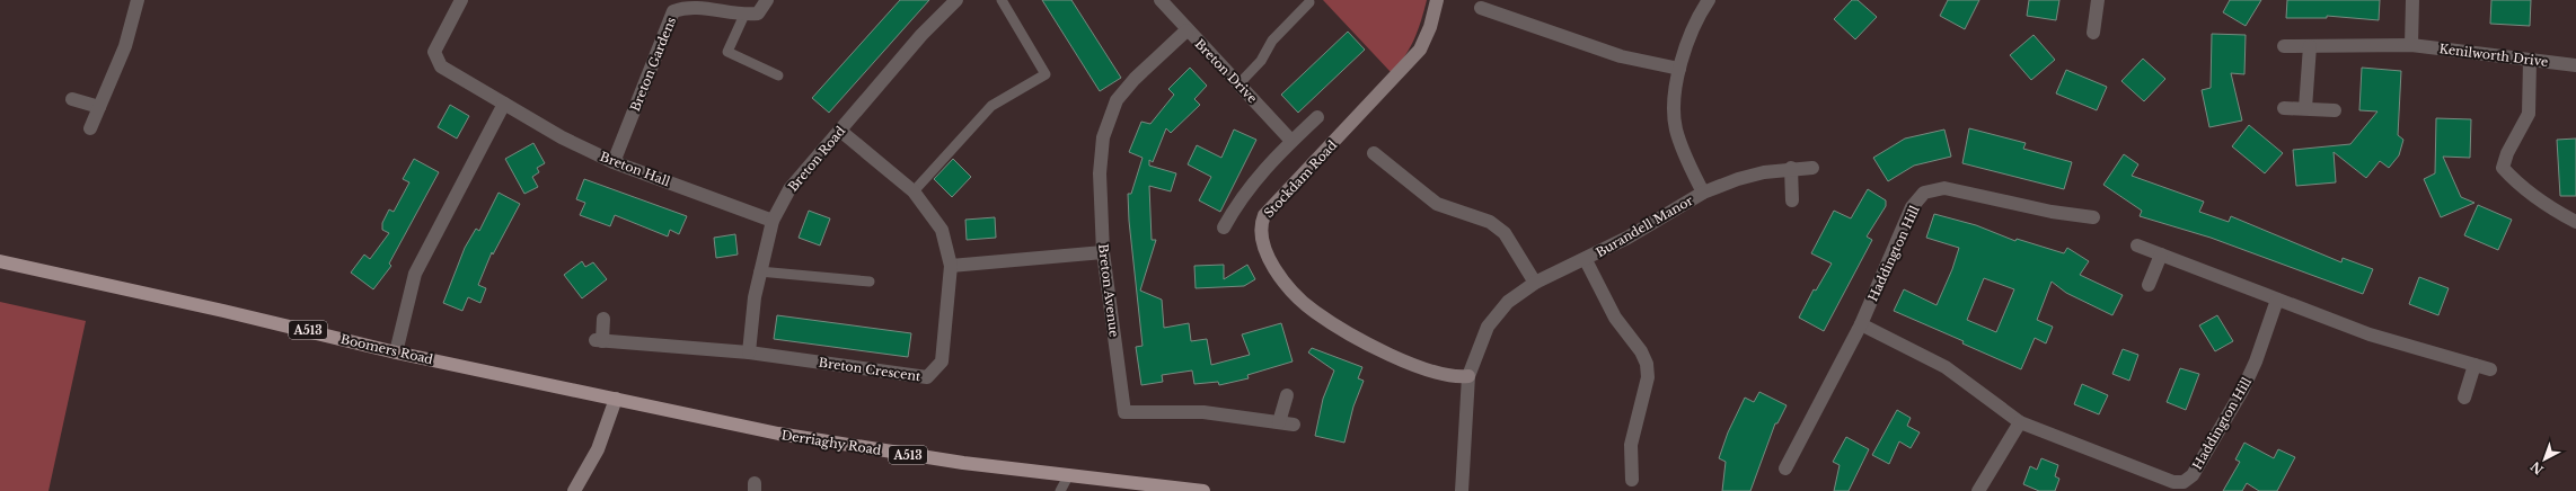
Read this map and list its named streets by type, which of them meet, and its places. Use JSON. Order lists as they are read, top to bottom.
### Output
{
  "streets": {
    "main road": ["A513", "Boomers Road", "Derriaghy Road"],
    "street": [
      "Kenilworth Drive",
      "Breton Gardens",
      "Breton Drive",
      "Breton Road",
      "Breton Hall",
      "Stockdam Road",
      "Burandell Manor",
      "Haddington Hill",
      "Breton Avenue",
      "Breton Crescent"
    ]
  },
  "crossings": [
    ["Breton Gardens", "Breton Hall"],
    ["Breton Drive", "Breton Avenue"],
    ["Breton Road", "Breton Hall"],
    ["Breton Road", "Breton Crescent"],
    ["Stockdam Road", "Burandell Manor"],
    ["Boomers Road", "Derriaghy Road"]
  ],
  "north": "bottom left"
}
